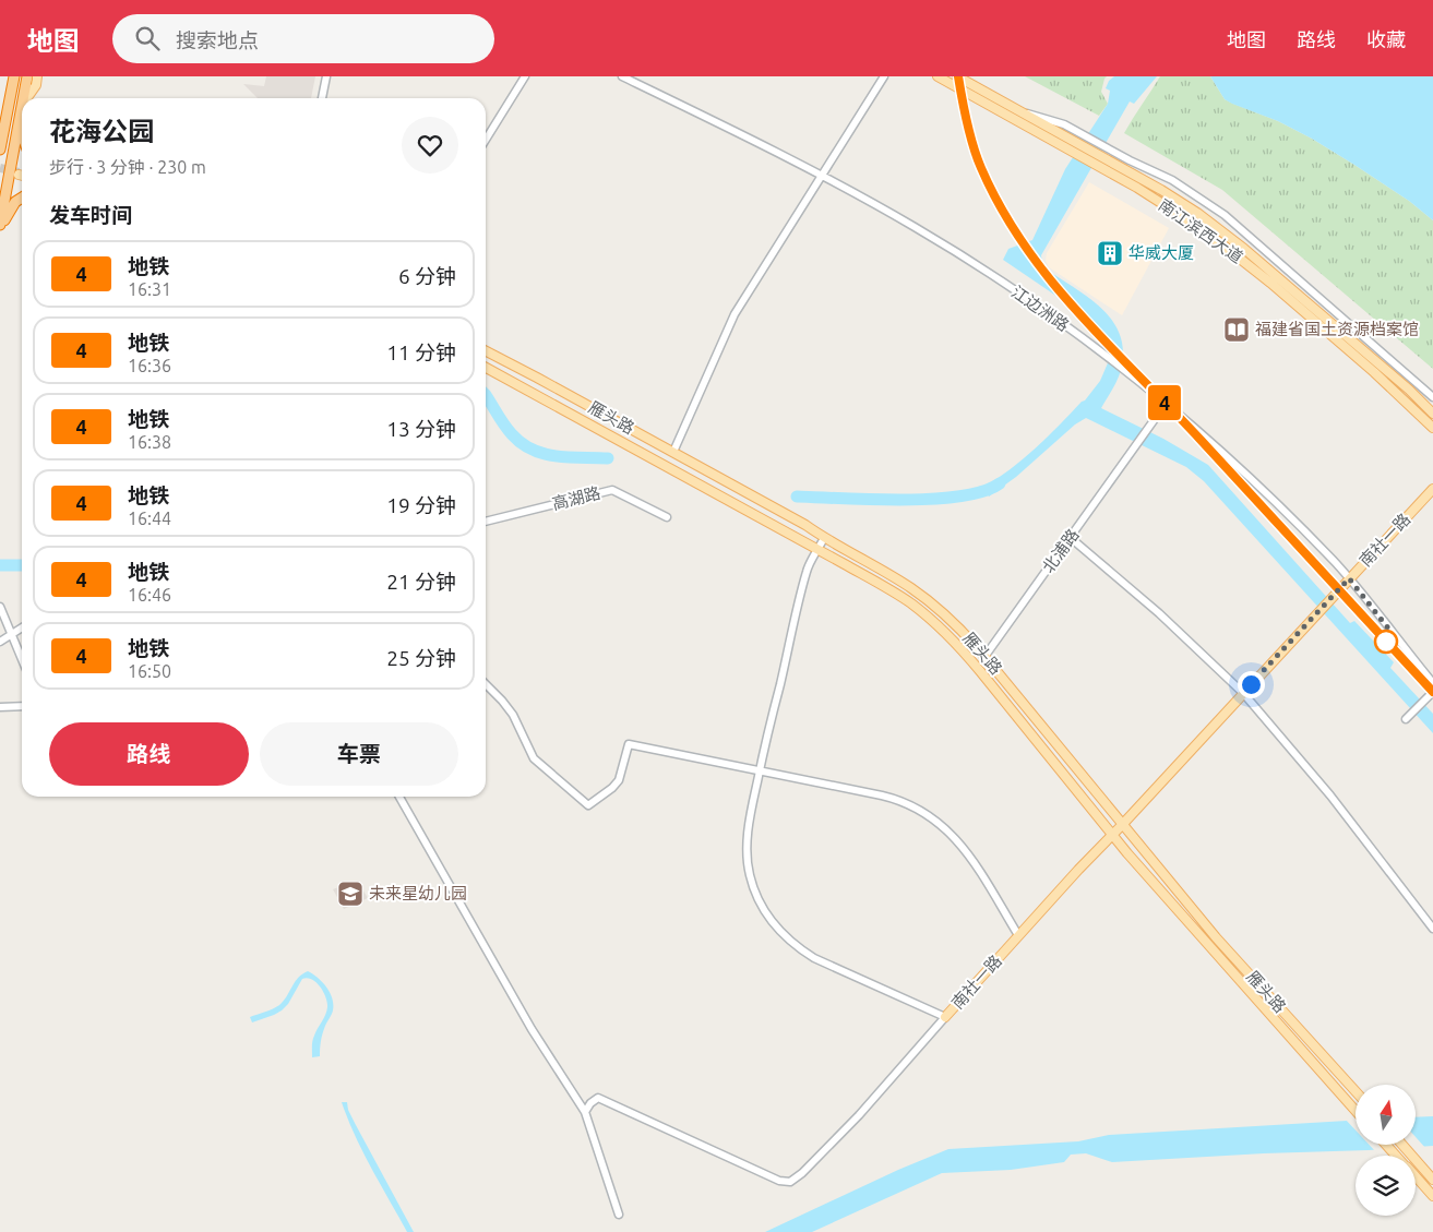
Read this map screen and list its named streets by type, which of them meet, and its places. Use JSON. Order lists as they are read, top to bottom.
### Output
{
  "streets": {
    "main road": ["南江滨西大道", "雁头路", "南社一路"],
    "street": ["江边洲路", "高湖路", "北浦路"]
  },
  "crossings": [
    ["江边洲路", "南社一路"],
    ["江边洲路", "北浦路"],
    ["雁头路", "南社一路"],
    ["雁头路", "北浦路"]
  ],
  "places": {
    "building": ["华威大厦"],
    "library": ["福建省国土资源档案馆"],
    "school or university": ["未来星幼儿园"]
  },
  "lines": ["metro line 4"],
  "north": "top",
  "page": {
    "header": "地图",
    "search": "搜索地点",
    "nav": ["地图", "路线", "收藏"],
    "on_map": "4",
    "heading": [
      ["花海公园", "步行 · 3 分钟 · 230 m"],
      "发车时间"
    ],
    "list": [
      {
        "mark": "4",
        "name": "地铁",
        "note": "16:31",
        "value": "6 分钟"
      },
      {
        "mark": "4",
        "name": "地铁",
        "note": "16:36",
        "value": "11 分钟"
      },
      {
        "mark": "4",
        "name": "地铁",
        "note": "16:38",
        "value": "13 分钟"
      },
      {
        "mark": "4",
        "name": "地铁",
        "note": "16:44",
        "value": "19 分钟"
      },
      {
        "mark": "4",
        "name": "地铁",
        "note": "16:46",
        "value": "21 分钟"
      },
      {
        "mark": "4",
        "name": "地铁",
        "note": "16:50",
        "value": "25 分钟"
      }
    ],
    "buttons": ["路线", "车票"]
  }
}
